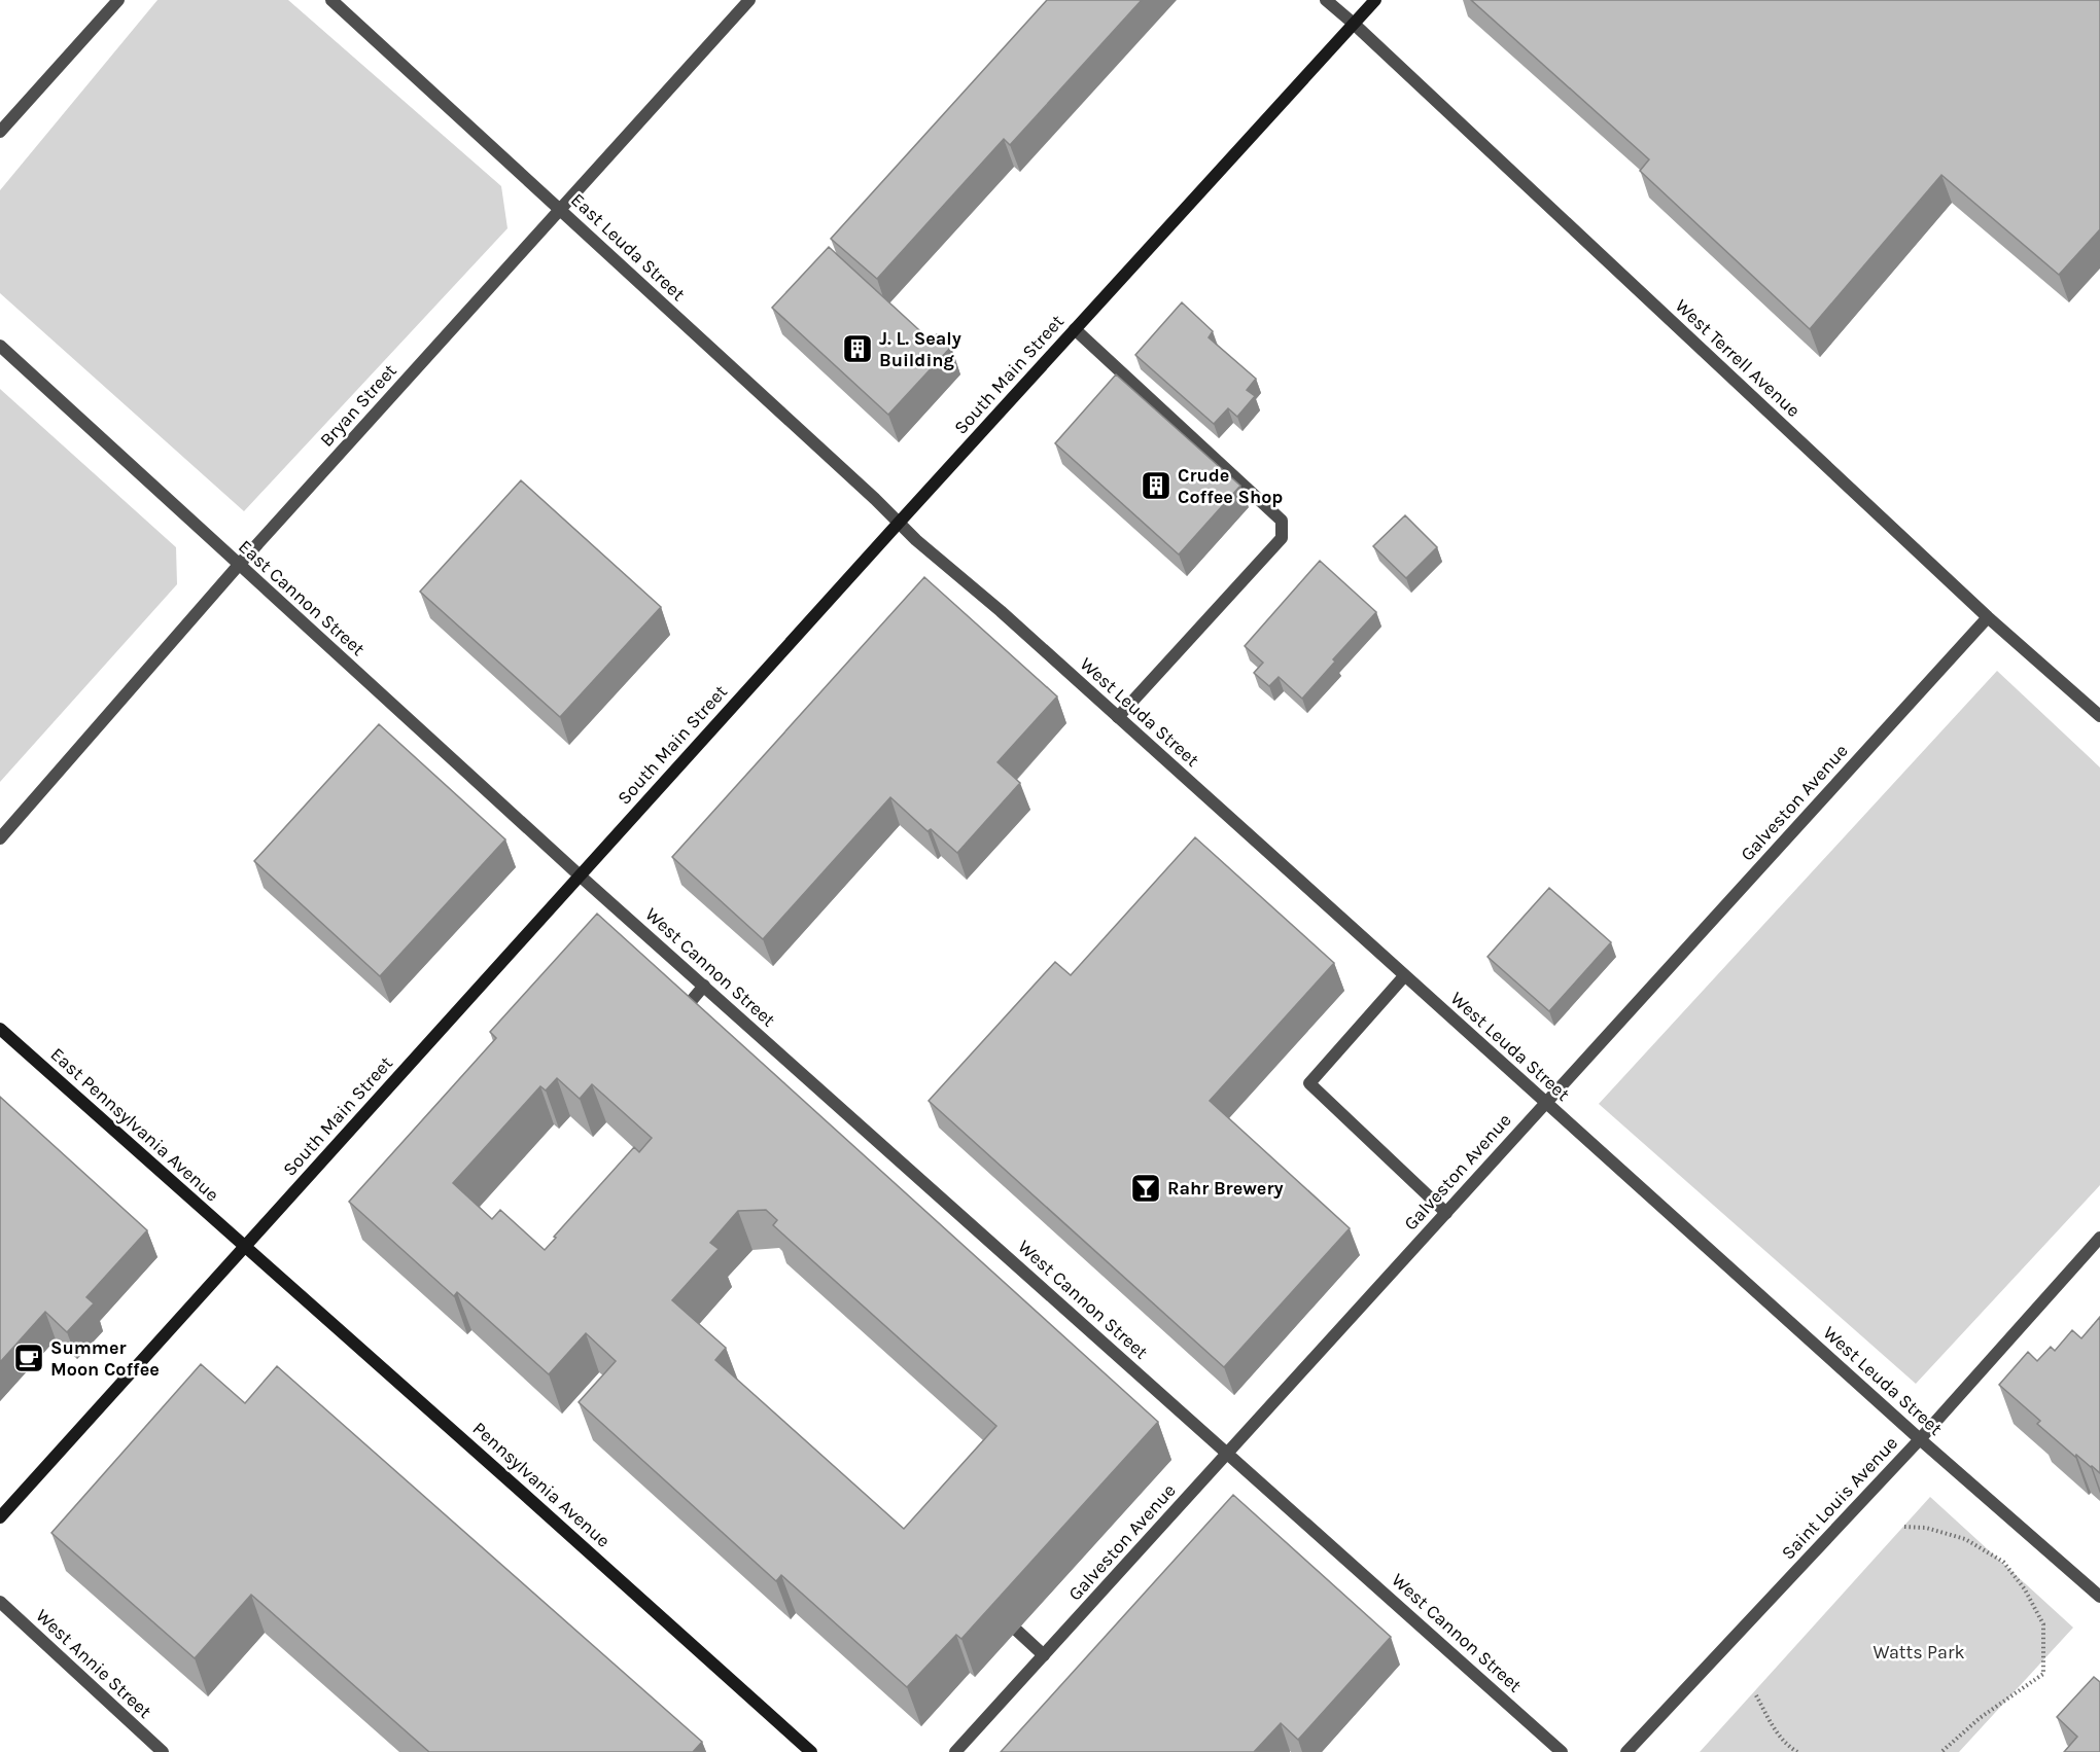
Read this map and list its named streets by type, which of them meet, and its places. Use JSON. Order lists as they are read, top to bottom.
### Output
{
  "streets": {
    "street": [
      "East Leuda Street",
      "West Terrell Avenue",
      "South Main Street",
      "Bryan Street",
      "East Cannon Street",
      "West Leuda Street",
      "Galveston Avenue",
      "West Cannon Street",
      "East Pennsylvania Avenue",
      "Pennsylvania Avenue",
      "Saint Louis Avenue",
      "West Annie Street"
    ]
  },
  "crossings": [
    ["East Leuda Street", "South Main Street"],
    ["East Leuda Street", "Bryan Street"],
    ["East Leuda Street", "West Leuda Street"],
    ["West Terrell Avenue", "South Main Street"],
    ["West Terrell Avenue", "Galveston Avenue"],
    ["South Main Street", "East Cannon Street"],
    ["South Main Street", "West Leuda Street"],
    ["South Main Street", "West Cannon Street"],
    ["South Main Street", "East Pennsylvania Avenue"],
    ["South Main Street", "Pennsylvania Avenue"],
    ["Bryan Street", "East Cannon Street"],
    ["East Cannon Street", "West Cannon Street"],
    ["West Leuda Street", "Galveston Avenue"],
    ["West Leuda Street", "Saint Louis Avenue"],
    ["Galveston Avenue", "West Cannon Street"],
    ["East Pennsylvania Avenue", "Pennsylvania Avenue"]
  ],
  "parks": ["Watts Park"],
  "places": {
    "building": ["J. L. Sealy Building", "Crude Coffee Shop"],
    "bar": ["Rahr Brewery"],
    "cafe": ["Summer Moon Coffee"]
  }
}
